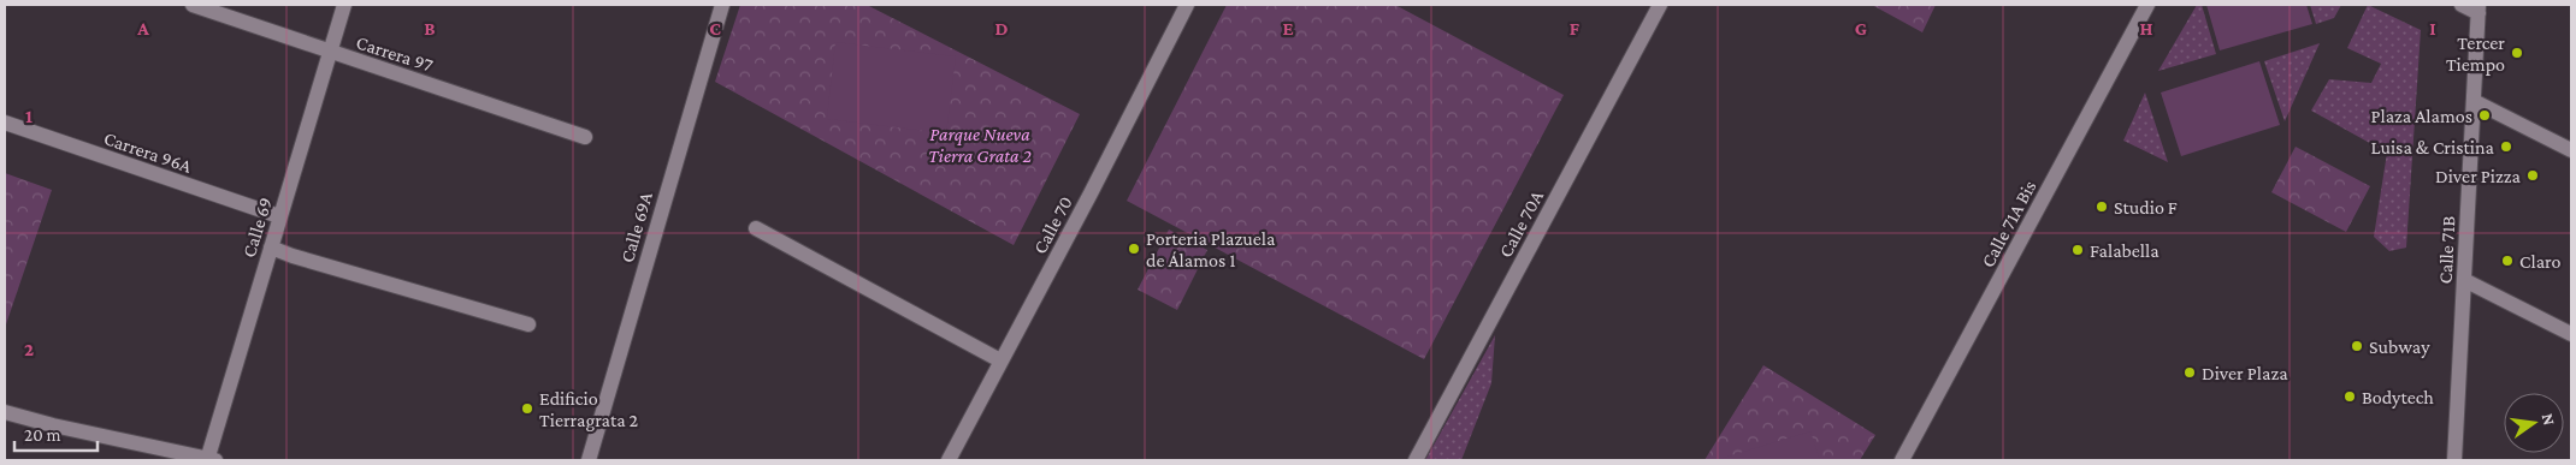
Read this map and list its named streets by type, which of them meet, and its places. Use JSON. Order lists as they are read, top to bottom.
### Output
{
  "streets": {
    "street": [
      "Carrera 97",
      "Carrera 96A",
      "Calle 70A",
      "Calle 71A Bis",
      "Calle 70",
      "Calle 69",
      "Calle 69A",
      "Calle 71B"
    ]
  },
  "crossings": [
    ["Carrera 97", "Calle 69"],
    ["Carrera 96A", "Calle 69"]
  ],
  "parks": ["Parque Nueva Tierra Grata 2"],
  "places": [
    "Tercer Tiempo",
    "Plaza Alamos",
    "Luisa & Cristina",
    "Diver Pizza",
    "Studio F",
    "Porteria Plazuela de Álamos 1",
    "Falabella",
    "Claro",
    "Subway",
    "Diver Plaza",
    "Bodytech",
    "Edificio Tierragrata 2"
  ],
  "scale_bar": "20 m",
  "north": "right",
  "grid": {
    "columns": [
      "A",
      "B",
      "C",
      "D",
      "E",
      "F",
      "G",
      "H",
      "I"
    ],
    "rows": ["1", "2"]
  }
}
